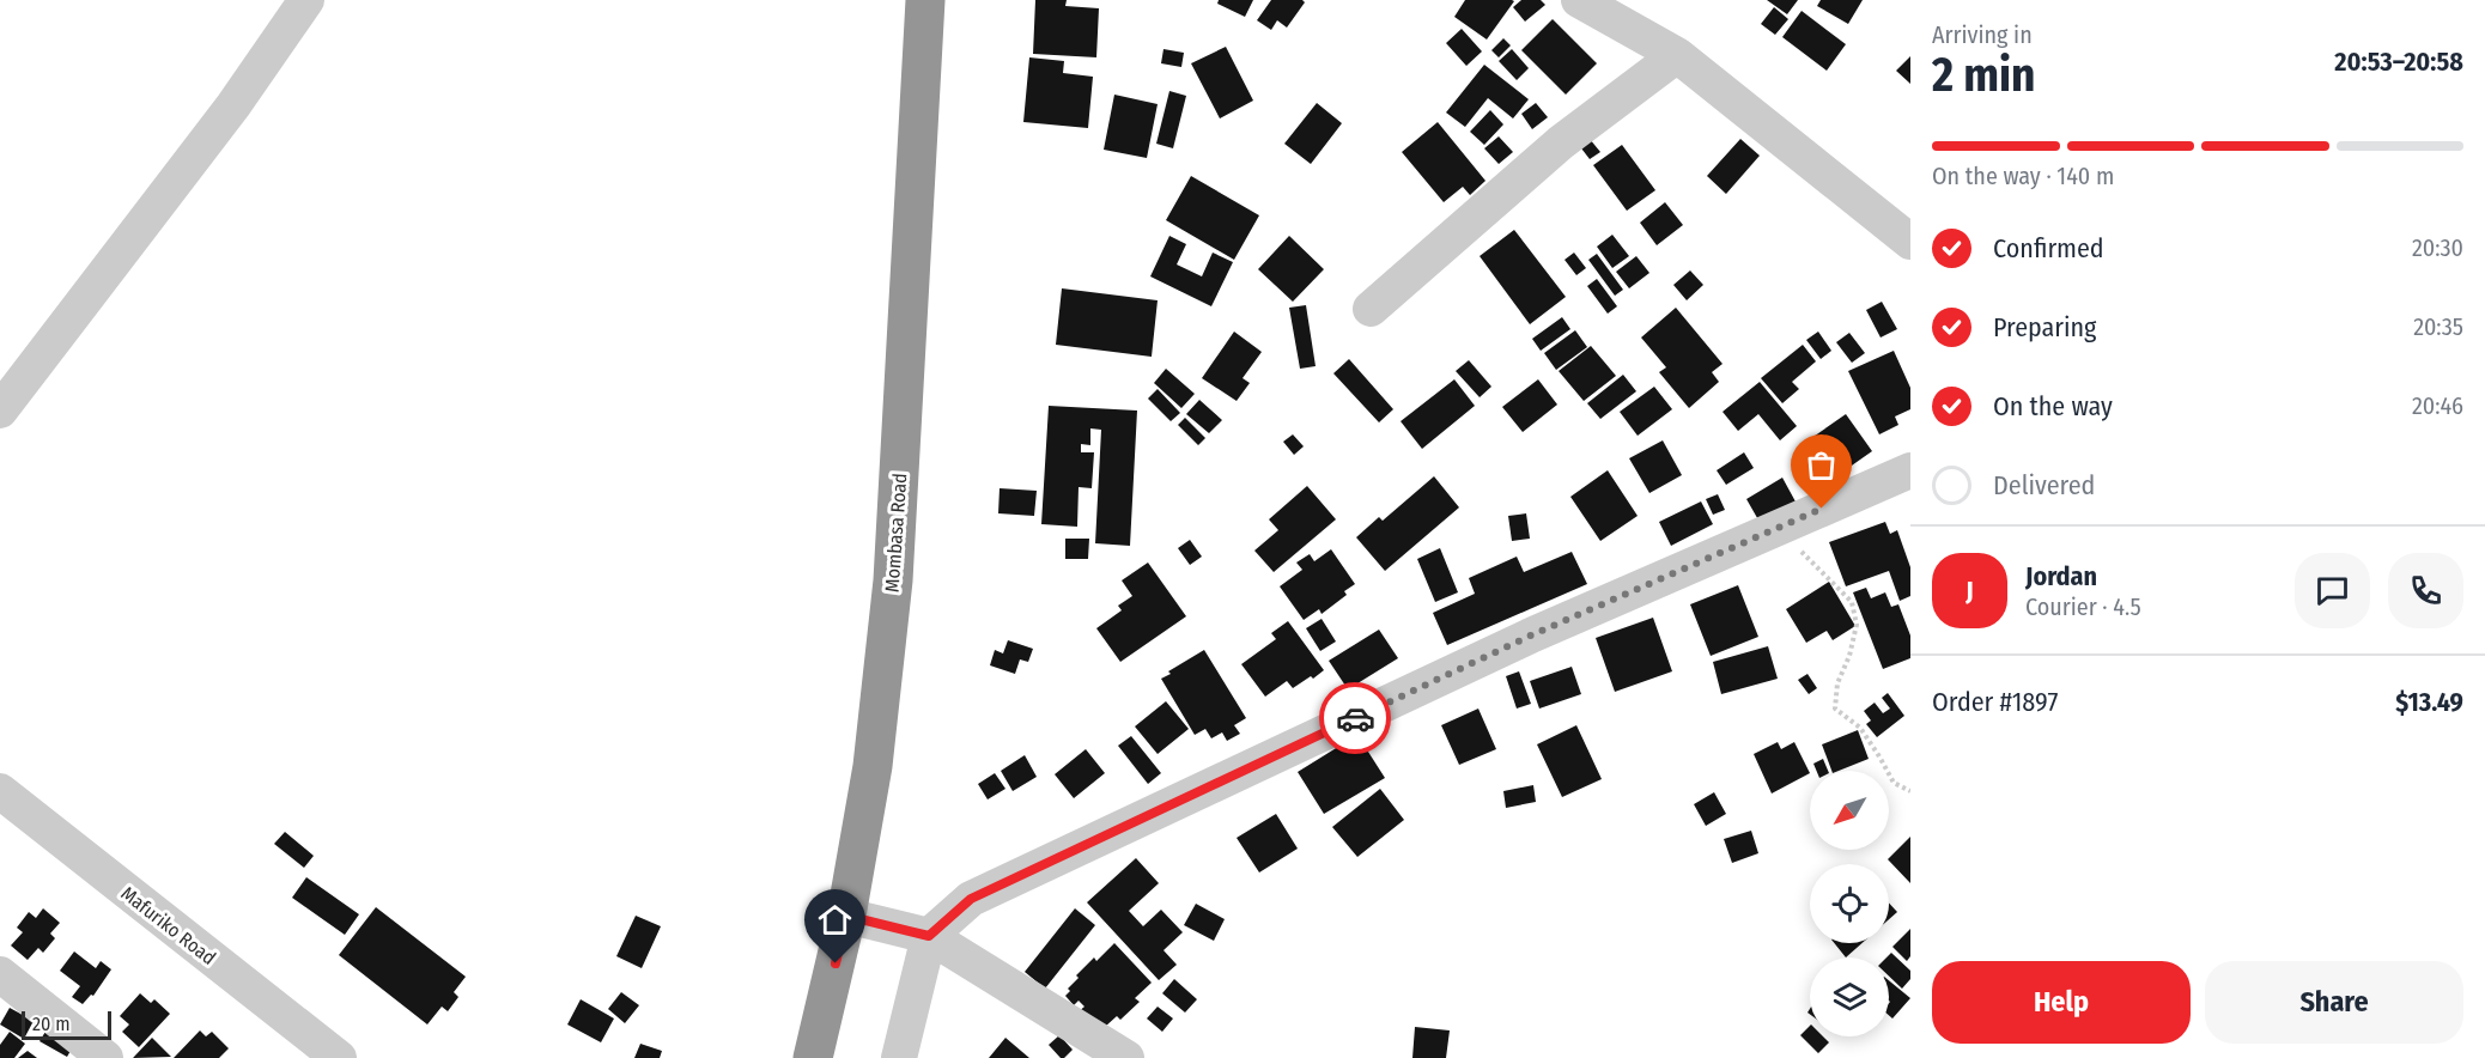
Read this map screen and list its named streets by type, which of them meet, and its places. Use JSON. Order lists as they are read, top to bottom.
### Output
{
  "streets": {
    "highway": ["Mombasa Road"],
    "street": ["Mafuriko Road"]
  },
  "scale_bar": "20 m",
  "north": "bottom left",
  "page": {
    "heading": ["2 min", "Arriving in", "20:53–20:58"],
    "panel": [
      "Jordan",
      "Courier · 4.5",
      "Order #1897",
      "$13.49"
    ],
    "bar": "On the way · 140 m",
    "list": [
      ["Confirmed", "20:30"],
      ["Preparing", "20:35"],
      ["On the way", "20:46"],
      "Delivered"
    ],
    "round": "J",
    "buttons": ["Help", "Share"],
    "scale": "20 m"
  }
}
